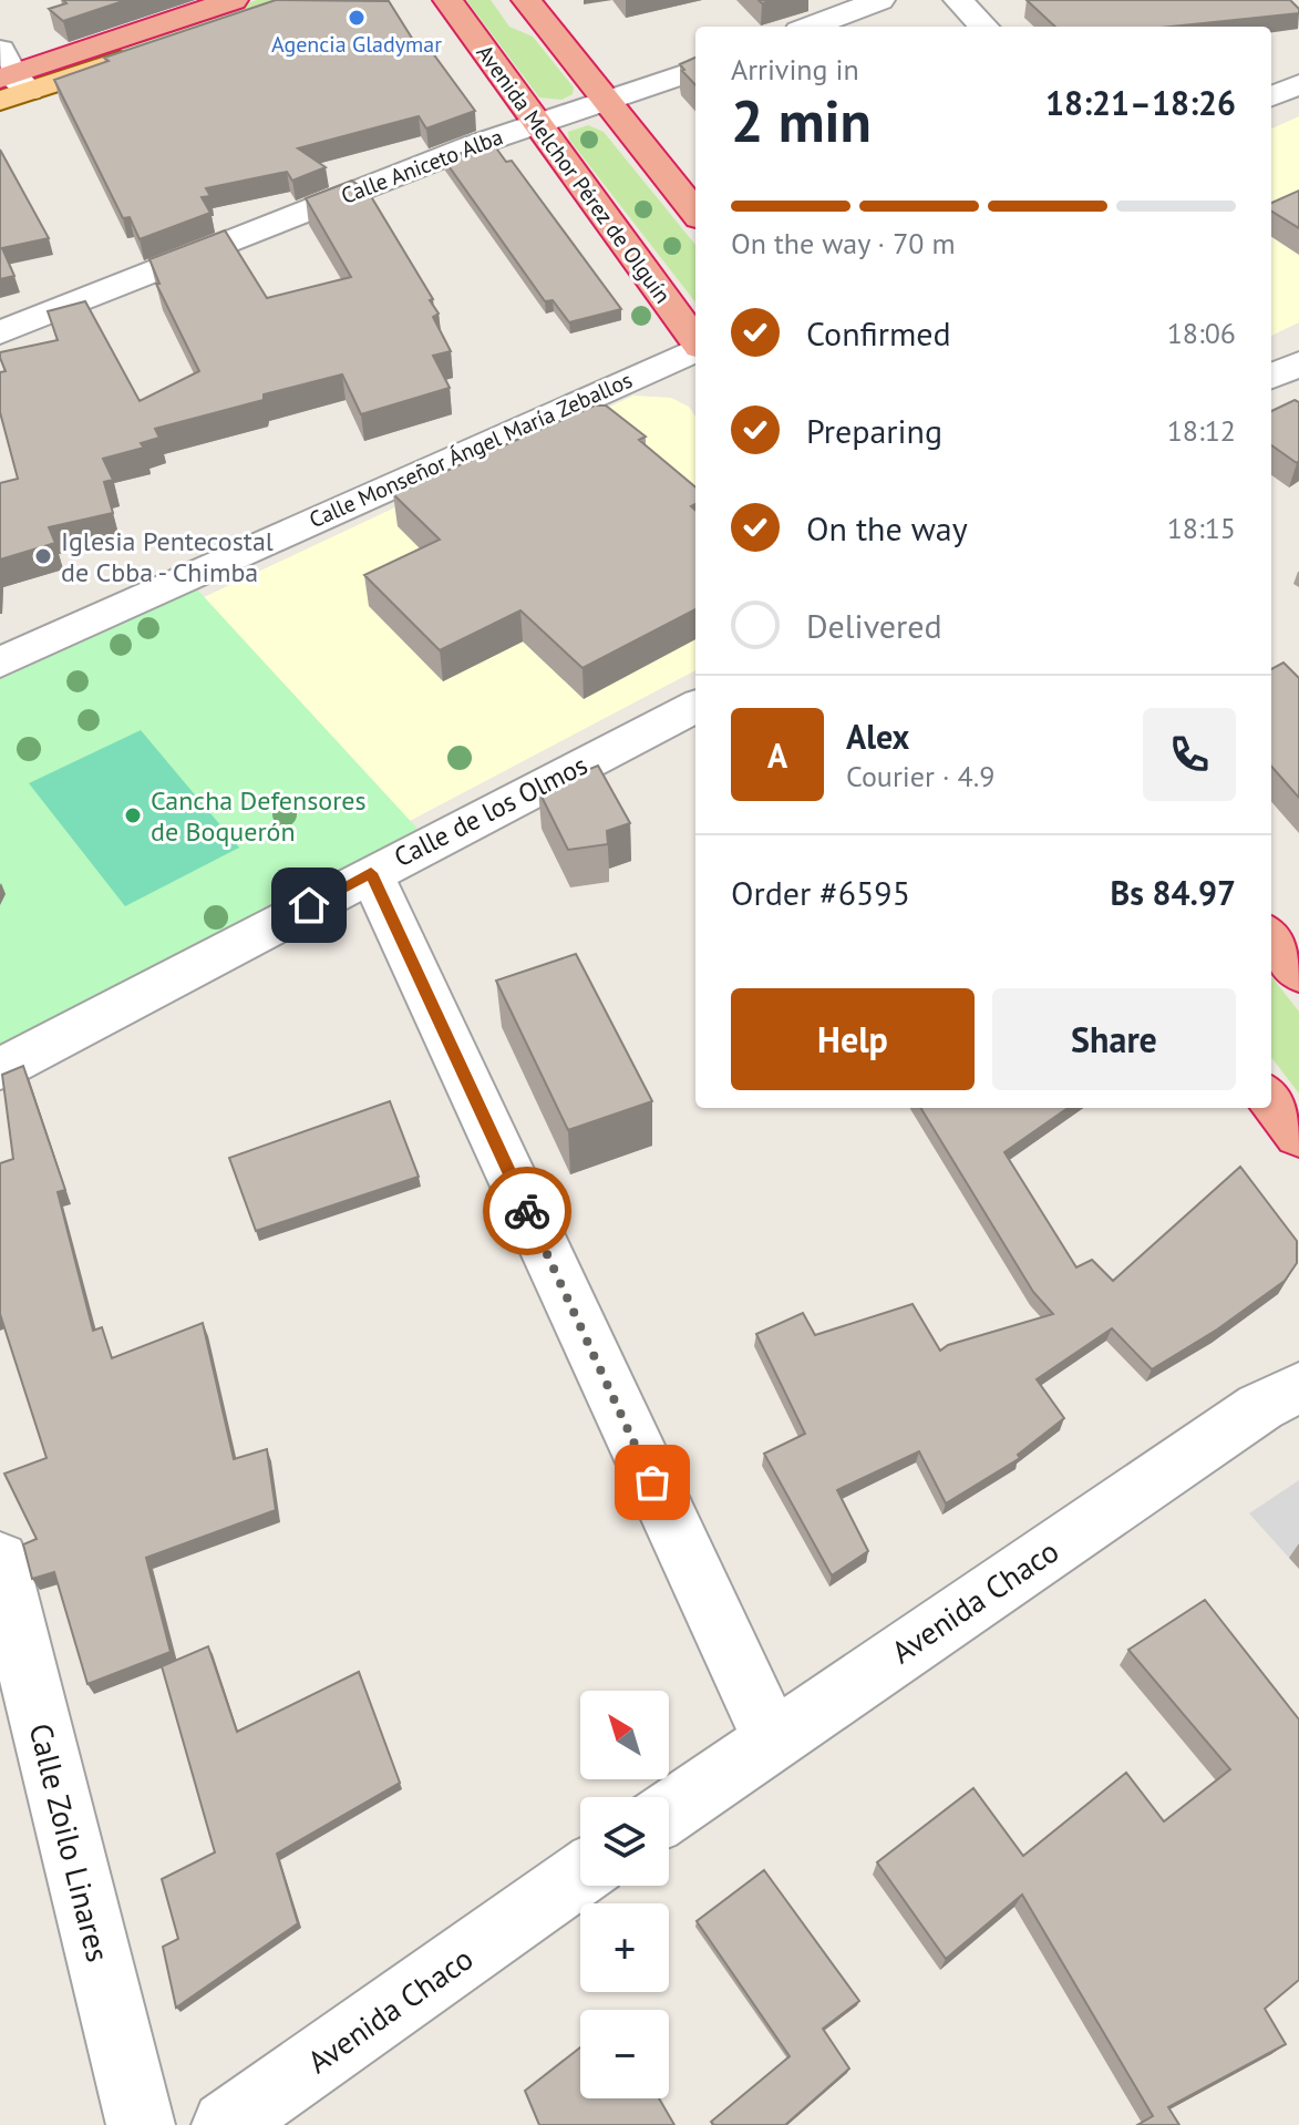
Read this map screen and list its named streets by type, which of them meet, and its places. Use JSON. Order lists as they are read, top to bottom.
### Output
{
  "streets": {
    "highway": ["Avenida Melchor Pérez de Olguín"],
    "street": [
      "Calle Aniceto Alba",
      "Calle Monseñor Ángel María Zeballos",
      "Calle de los Olmos",
      "Avenida Chaco",
      "Calle Zoilo Linares"
    ]
  },
  "crossings": [
    ["Calle Aniceto Alba", "Avenida Melchor Pérez de Olguín"]
  ],
  "places": ["Agencia Gladymar", "Iglesia Pentecostal de Cbba - Chimba", "Cancha Defensores de Boquerón"],
  "north": "top left",
  "page": {
    "heading": ["2 min", "Arriving in", "18:21–18:26"],
    "panel": [
      "Alex",
      "Courier · 4.9",
      "Order #6595",
      "Bs 84.97"
    ],
    "bar": "On the way · 70 m",
    "list": [
      ["Confirmed", "18:06"],
      ["Preparing", "18:12"],
      ["On the way", "18:15"],
      "Delivered"
    ],
    "round": "A",
    "buttons": ["Help", "Share"],
    "map_buttons": ["+", "−"]
  }
}
